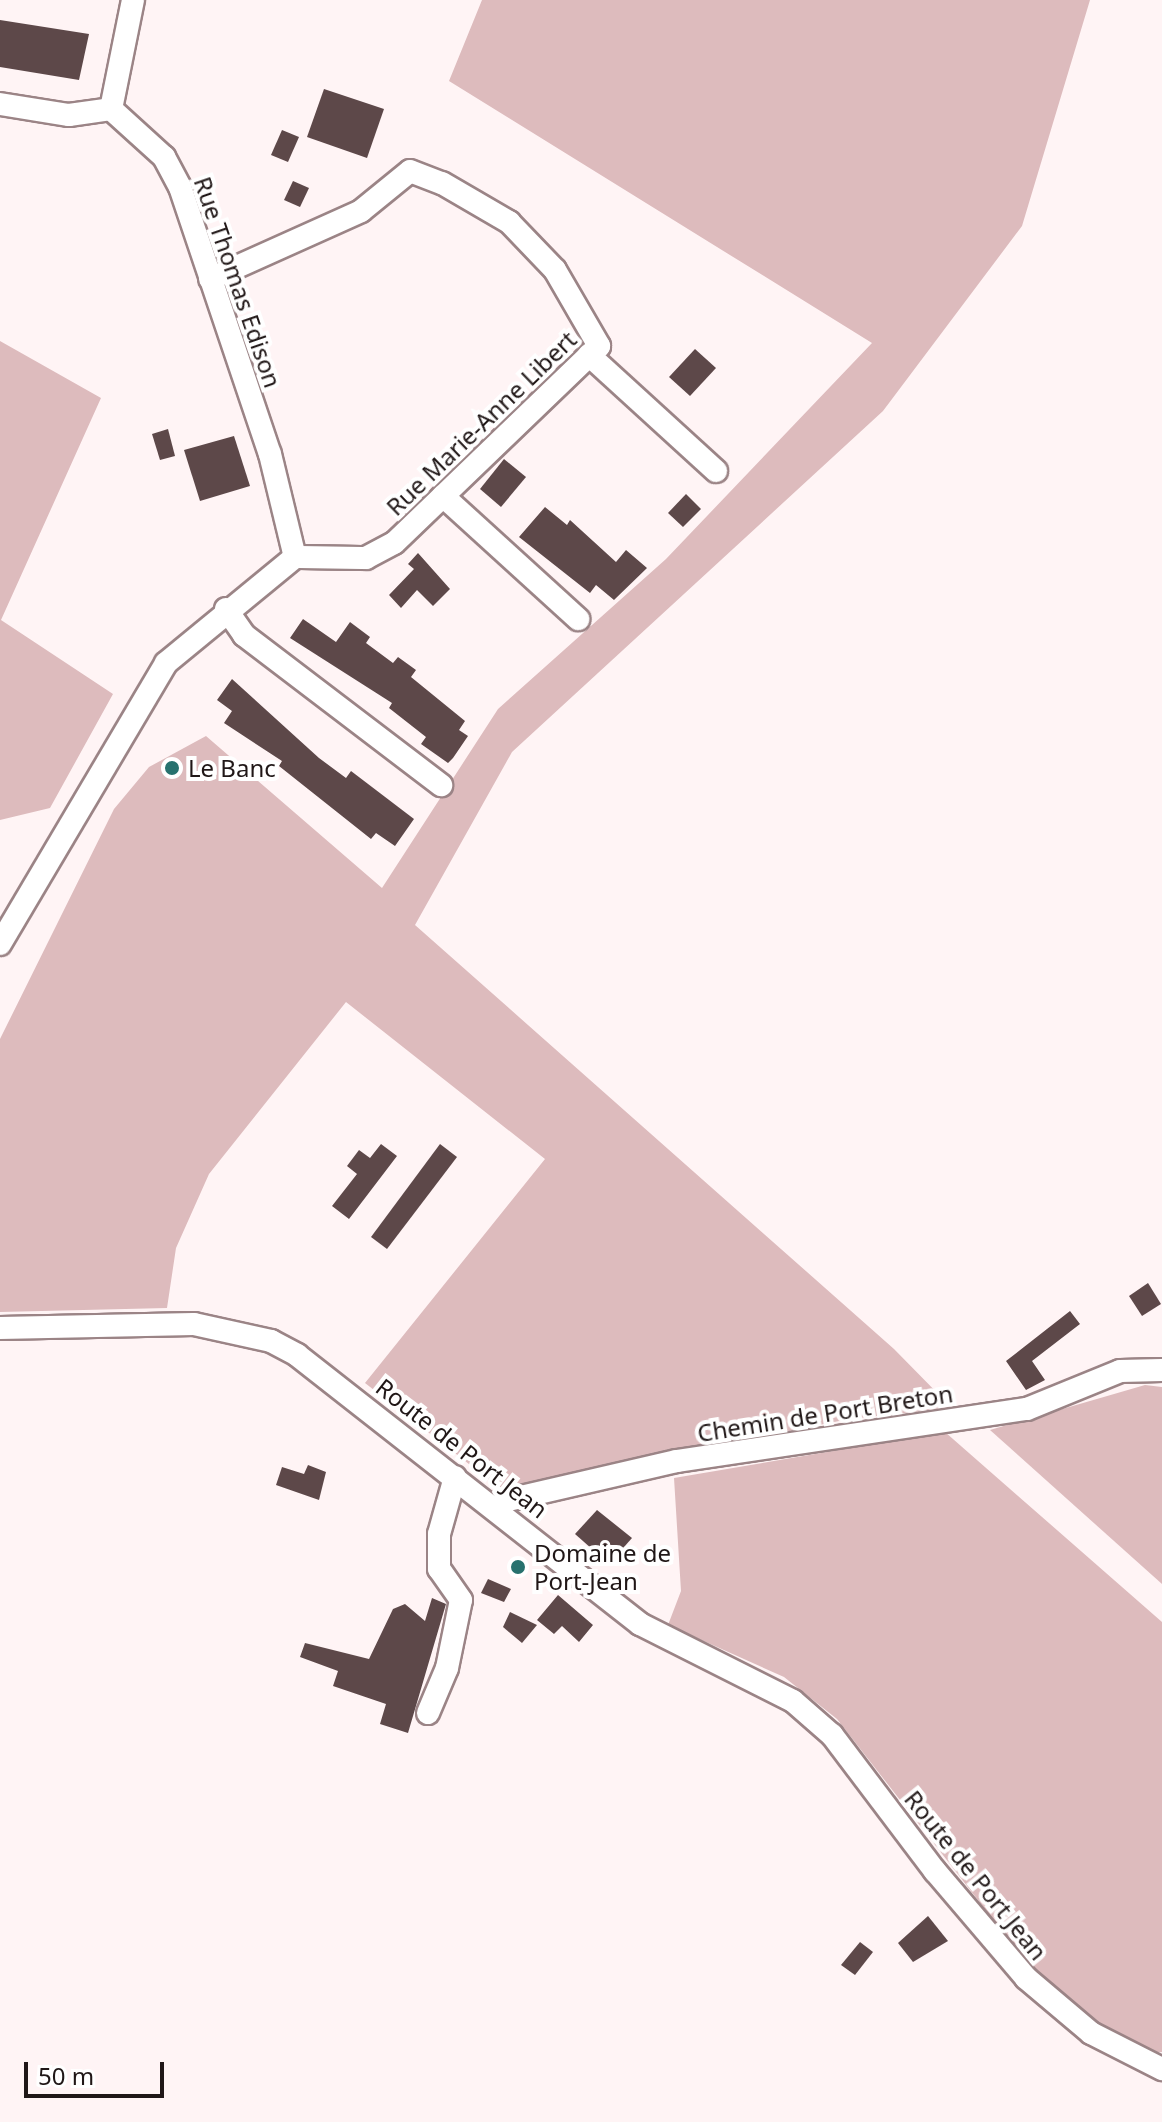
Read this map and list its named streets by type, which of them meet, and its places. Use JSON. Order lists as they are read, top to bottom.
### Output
{
  "streets": {
    "street": [
      "Rue Thomas Edison",
      "Rue Marie-Anne Libert",
      "Chemin de Port Breton",
      "Route de Port Jean"
    ]
  },
  "crossings": [
    ["Rue Thomas Edison", "Rue Marie-Anne Libert"],
    ["Chemin de Port Breton", "Route de Port Jean"]
  ],
  "places": ["Le Banc", "Domaine de Port-Jean"],
  "scale_bar": "50 m"
}
